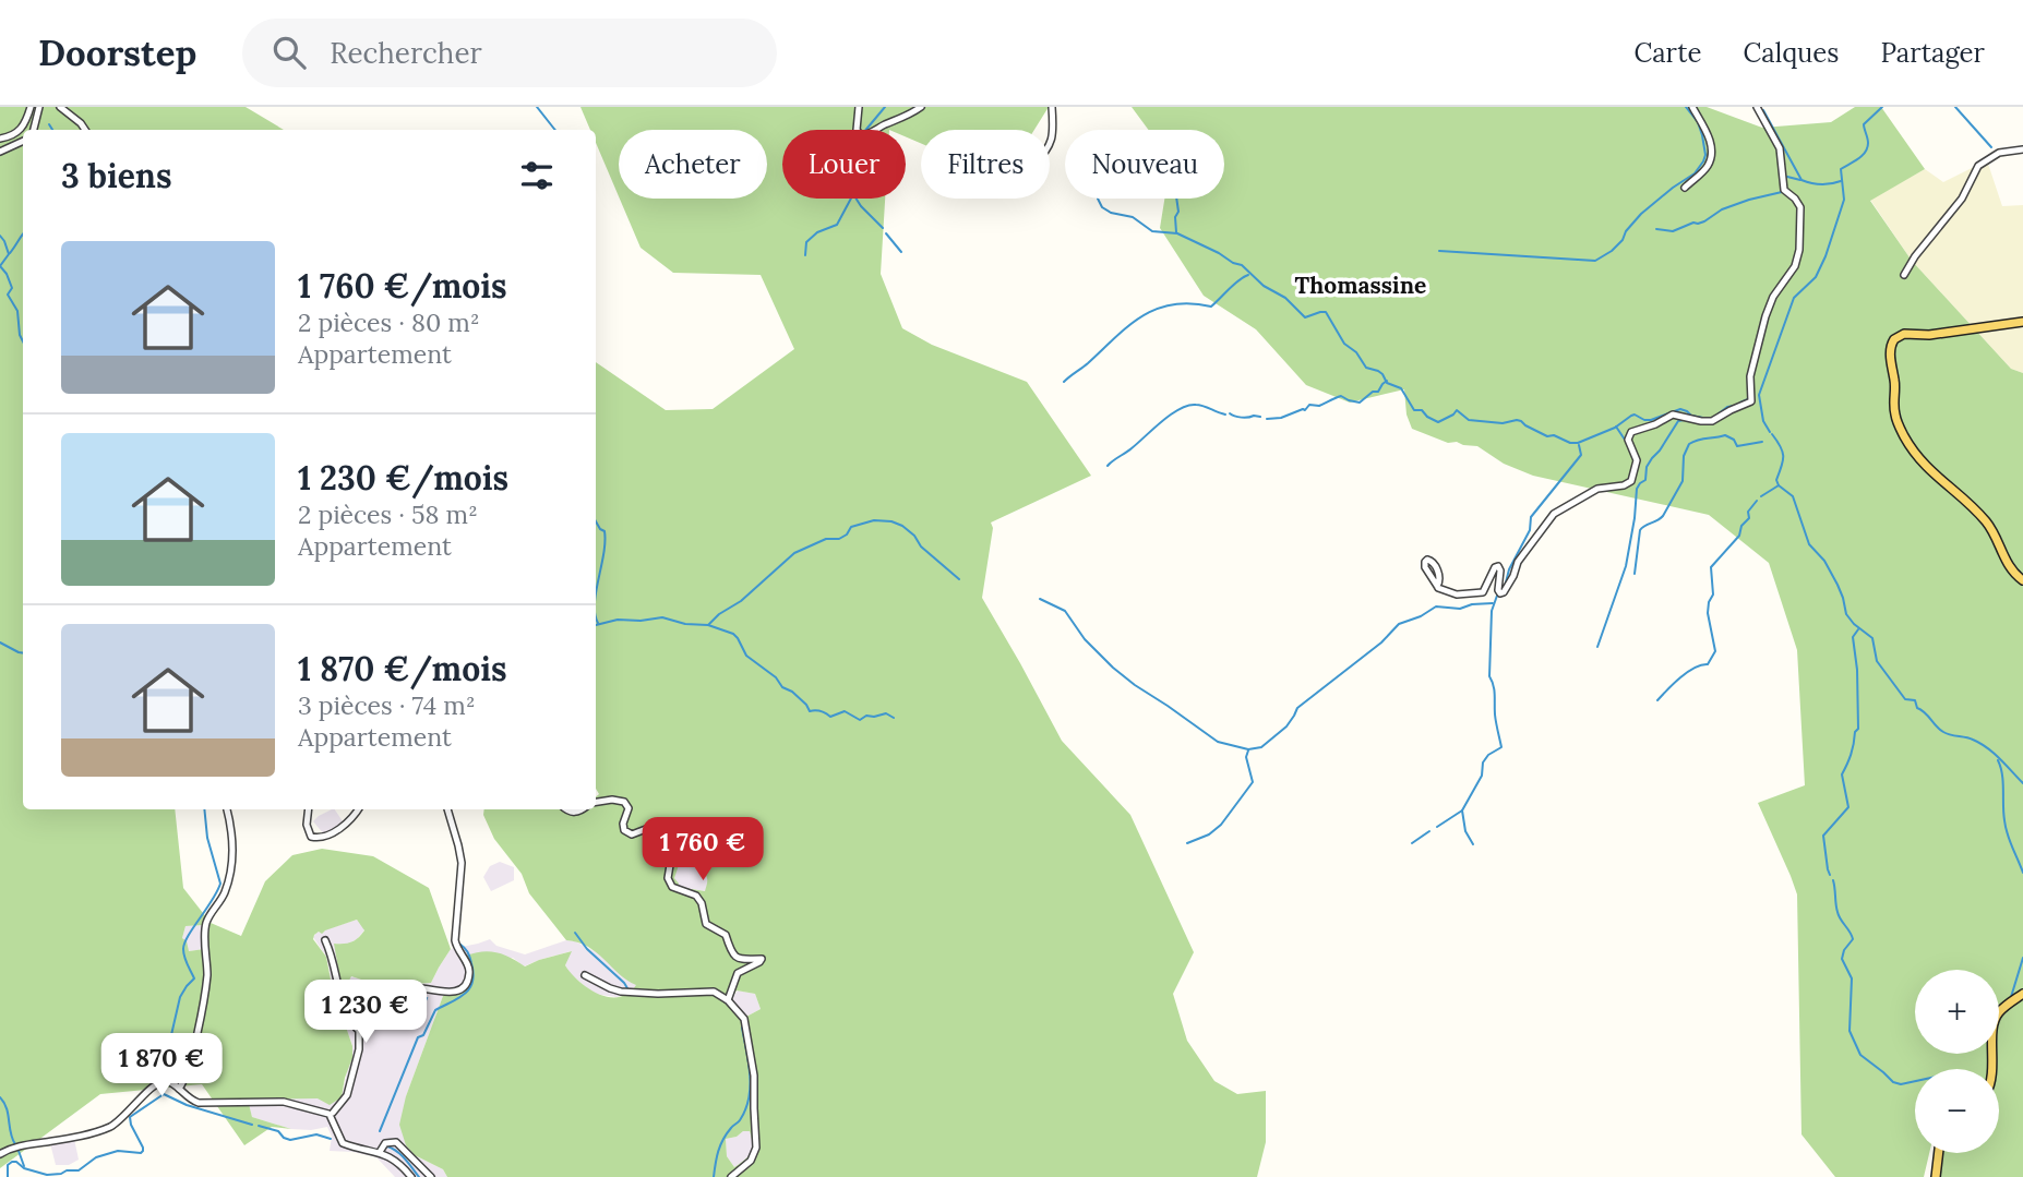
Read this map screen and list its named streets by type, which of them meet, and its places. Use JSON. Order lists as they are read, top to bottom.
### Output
{
  "districts": ["Thomassine"],
  "page": {
    "header": "Doorstep",
    "search": "Rechercher",
    "nav": ["Carte", "Calques", "Partager"],
    "chip": [
      "Acheter",
      "Louer",
      "Filtres",
      "Nouveau"
    ],
    "heading": "3 biens",
    "list": [
      {
        "name": "1 760 €/mois",
        "note": "2 pièces · 80 m² · Appartement"
      },
      {
        "name": "1 230 €/mois",
        "note": "2 pièces · 58 m² · Appartement"
      },
      {
        "name": "1 870 €/mois",
        "note": "3 pièces · 74 m² · Appartement"
      }
    ],
    "price": ["1 760 €", "1 230 €", "1 870 €"],
    "map_buttons": ["+", "−"]
  }
}
